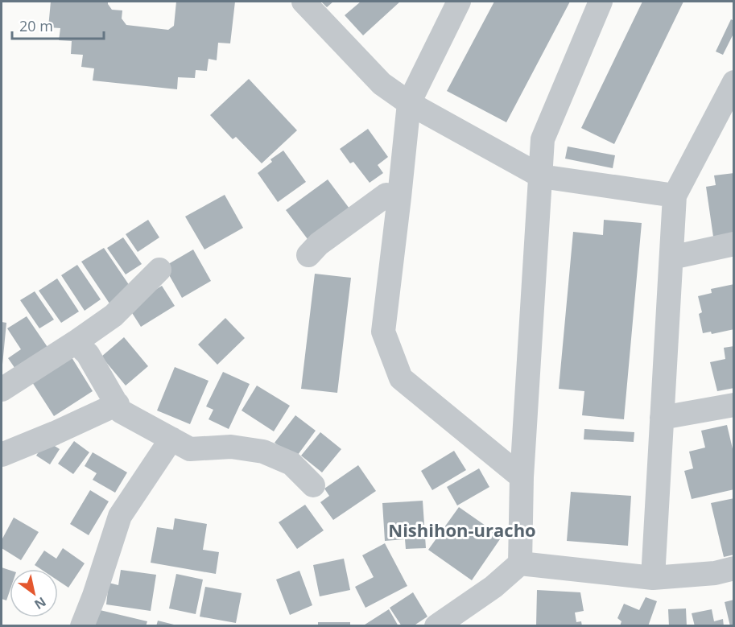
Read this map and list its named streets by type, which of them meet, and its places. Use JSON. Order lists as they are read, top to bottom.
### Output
{
  "districts": ["Nishihon-uracho"],
  "scale_bar": "20 m",
  "north": "bottom right"
}
